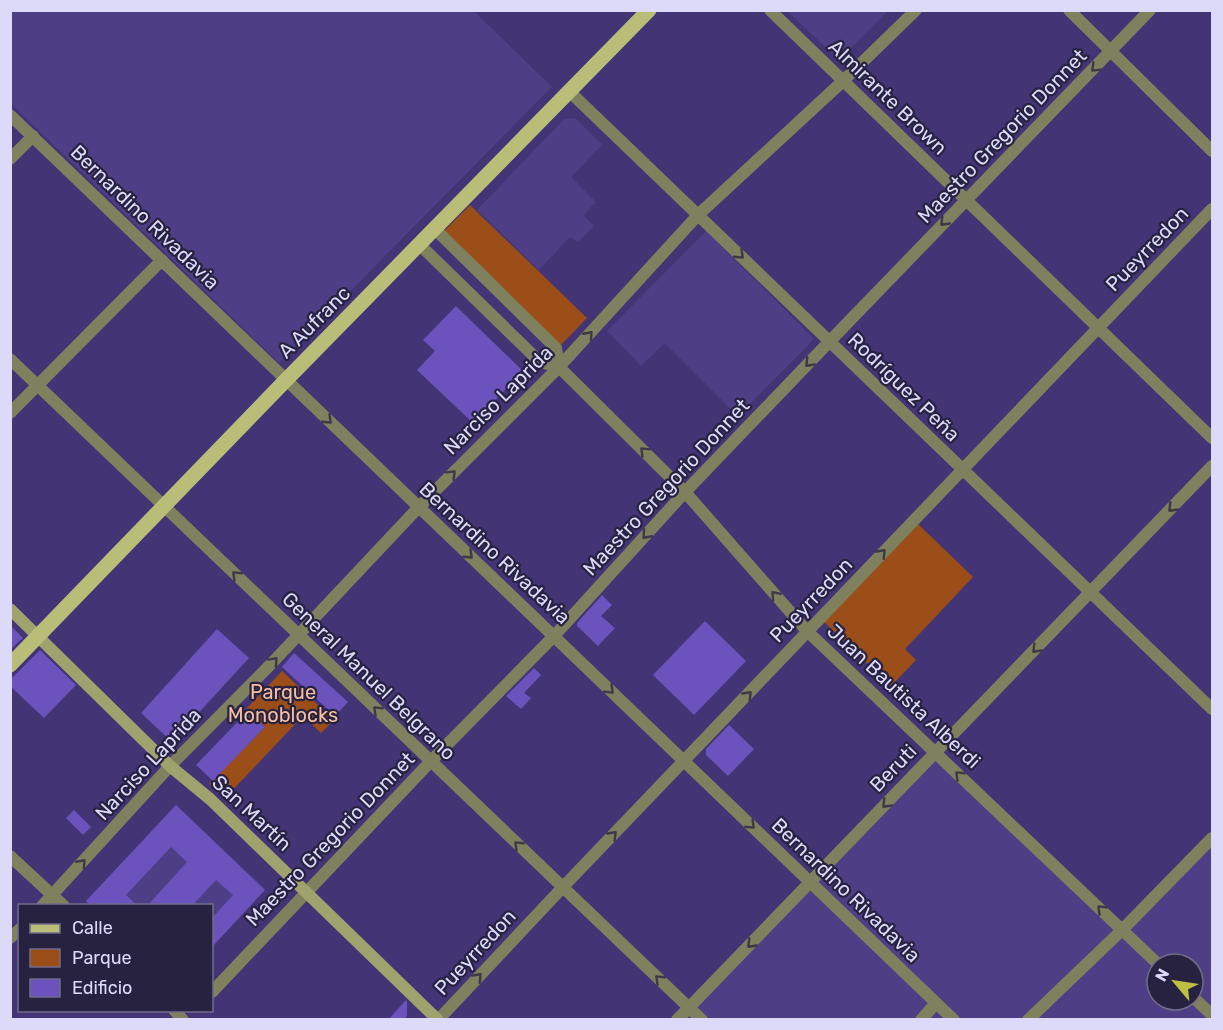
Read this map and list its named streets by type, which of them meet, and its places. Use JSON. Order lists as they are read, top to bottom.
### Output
{
  "streets": {
    "main road": ["A Aufranc", "San Martín"],
    "street": [
      "Almirante Brown",
      "Maestro Gregorio Donnet",
      "Bernardino Rivadavia",
      "Pueyrredon",
      "Rodríguez Peña",
      "Narciso Laprida",
      "General Manuel Belgrano",
      "Juan Bautista Alberdi",
      "Beruti"
    ]
  },
  "crossings": [
    ["Almirante Brown", "Maestro Gregorio Donnet"],
    ["Almirante Brown", "Pueyrredon"],
    ["Almirante Brown", "Narciso Laprida"],
    ["Maestro Gregorio Donnet", "Bernardino Rivadavia"],
    ["Maestro Gregorio Donnet", "Rodríguez Peña"],
    ["Maestro Gregorio Donnet", "General Manuel Belgrano"],
    ["Maestro Gregorio Donnet", "Juan Bautista Alberdi"],
    ["Maestro Gregorio Donnet", "San Martín"],
    ["Bernardino Rivadavia", "Pueyrredon"],
    ["Bernardino Rivadavia", "A Aufranc"],
    ["Bernardino Rivadavia", "Narciso Laprida"],
    ["Bernardino Rivadavia", "Beruti"],
    ["Pueyrredon", "Rodríguez Peña"],
    ["Pueyrredon", "General Manuel Belgrano"],
    ["Pueyrredon", "Juan Bautista Alberdi"],
    ["Pueyrredon", "San Martín"],
    ["A Aufranc", "Rodríguez Peña"],
    ["A Aufranc", "General Manuel Belgrano"],
    ["A Aufranc", "Juan Bautista Alberdi"],
    ["A Aufranc", "San Martín"],
    ["Rodríguez Peña", "Narciso Laprida"],
    ["Rodríguez Peña", "Beruti"],
    ["Narciso Laprida", "General Manuel Belgrano"],
    ["Narciso Laprida", "Juan Bautista Alberdi"],
    ["Narciso Laprida", "San Martín"],
    ["General Manuel Belgrano", "Beruti"],
    ["Juan Bautista Alberdi", "Beruti"]
  ],
  "one_way": [
    "Maestro Gregorio Donnet",
    "Bernardino Rivadavia",
    "Pueyrredon",
    "Narciso Laprida",
    "General Manuel Belgrano",
    "Juan Bautista Alberdi",
    "Beruti"
  ],
  "parks": ["Parque Monoblocks"],
  "legend": ["Calle", "Parque", "Edificio"],
  "north": "top left"
}
